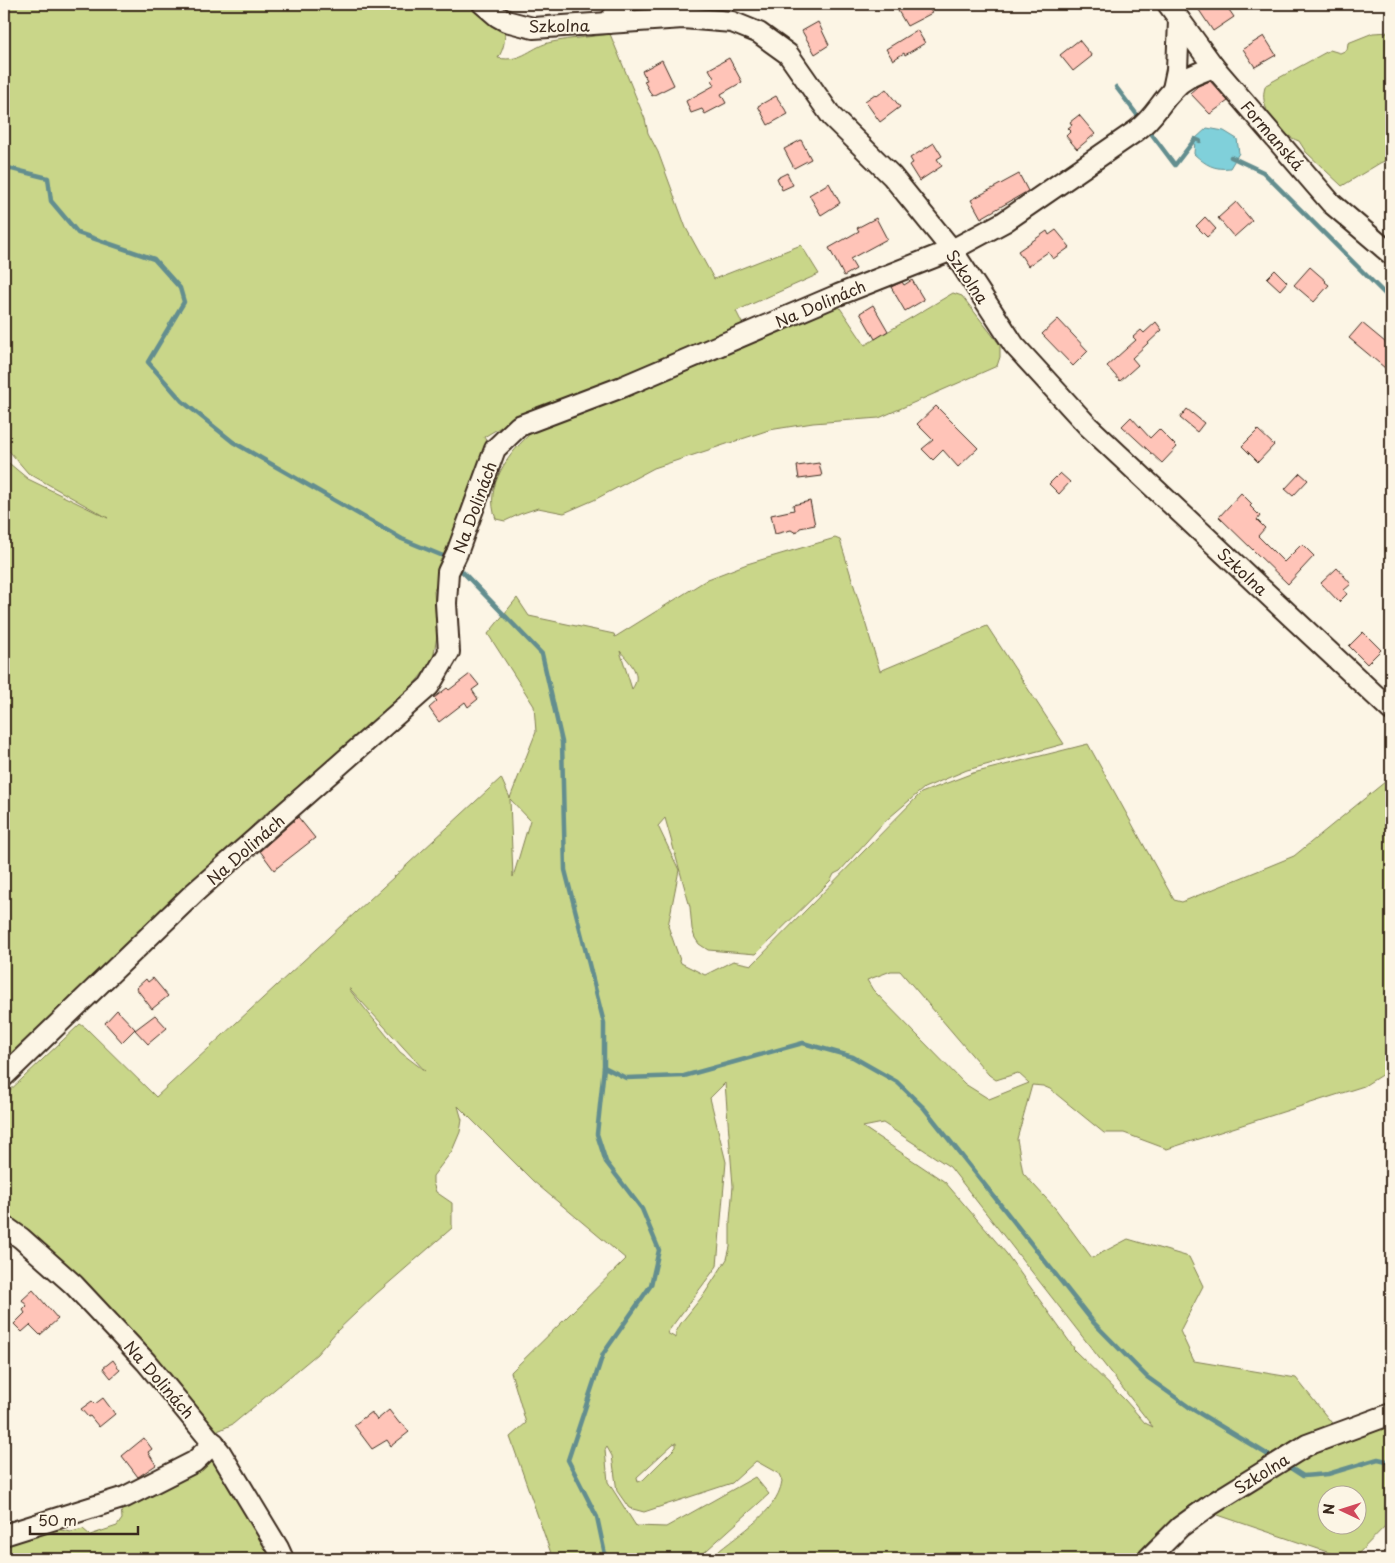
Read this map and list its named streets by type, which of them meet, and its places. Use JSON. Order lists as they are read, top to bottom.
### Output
{
  "streets": {
    "street": ["Szkolna", "Formanská", "Na Dolinách"]
  },
  "crossings": [
    ["Szkolna", "Na Dolinách"],
    ["Formanská", "Na Dolinách"]
  ],
  "scale_bar": "50 m",
  "north": "left"
}
